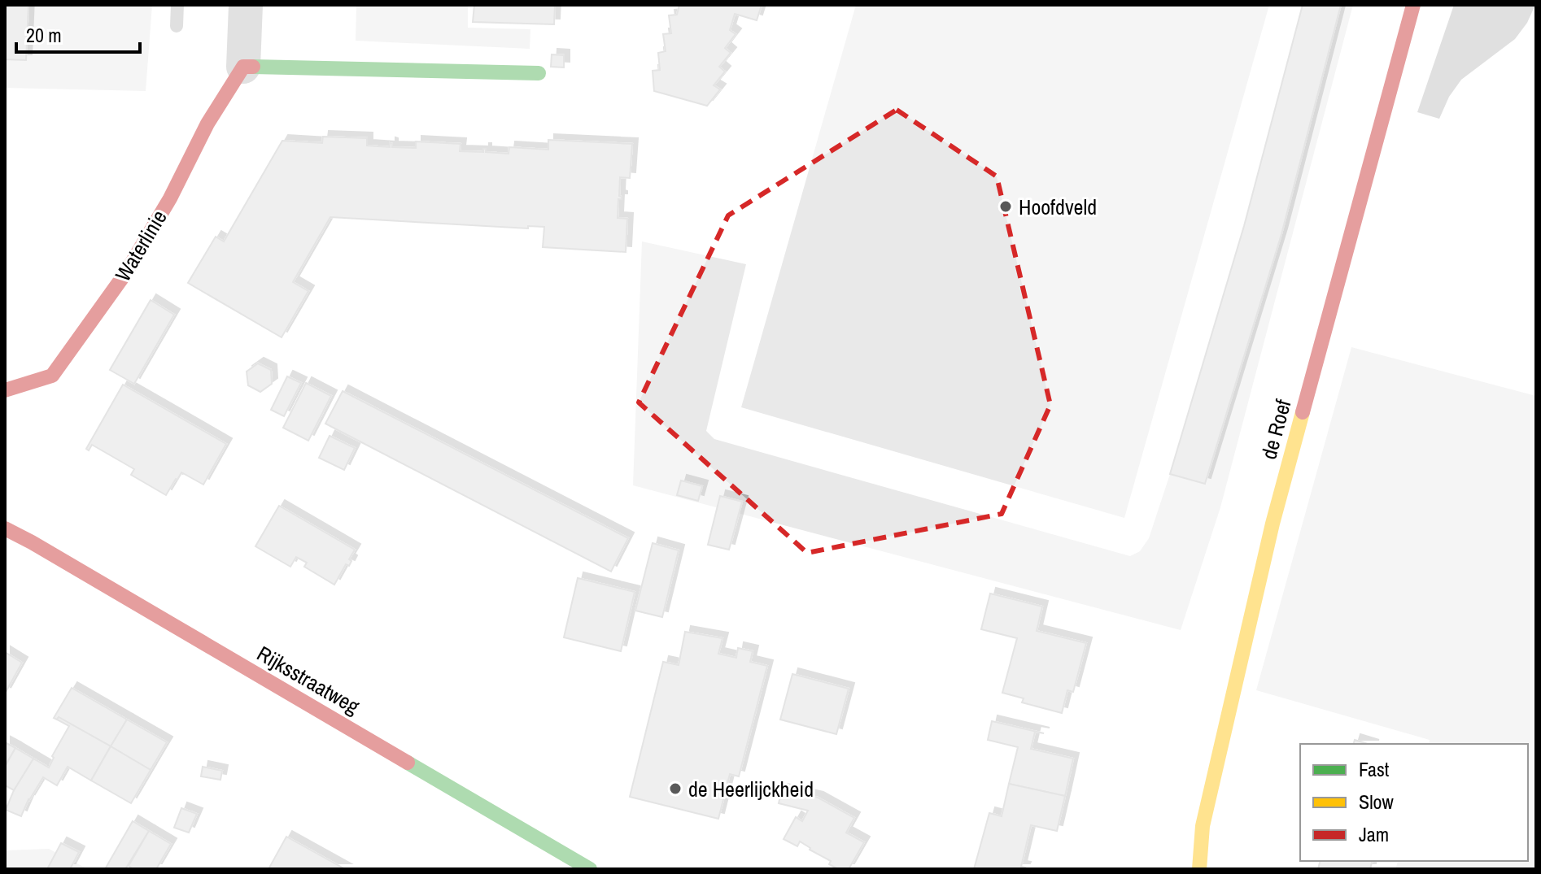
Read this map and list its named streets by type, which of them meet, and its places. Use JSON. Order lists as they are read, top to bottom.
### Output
{
  "streets": {
    "street": ["Waterlinie", "de Roef", "Rijksstraatweg"]
  },
  "places": ["Hoofdveld", "de Heerlijckheid"],
  "legend": ["Fast", "Slow", "Jam"],
  "scale_bar": "20 m"
}
